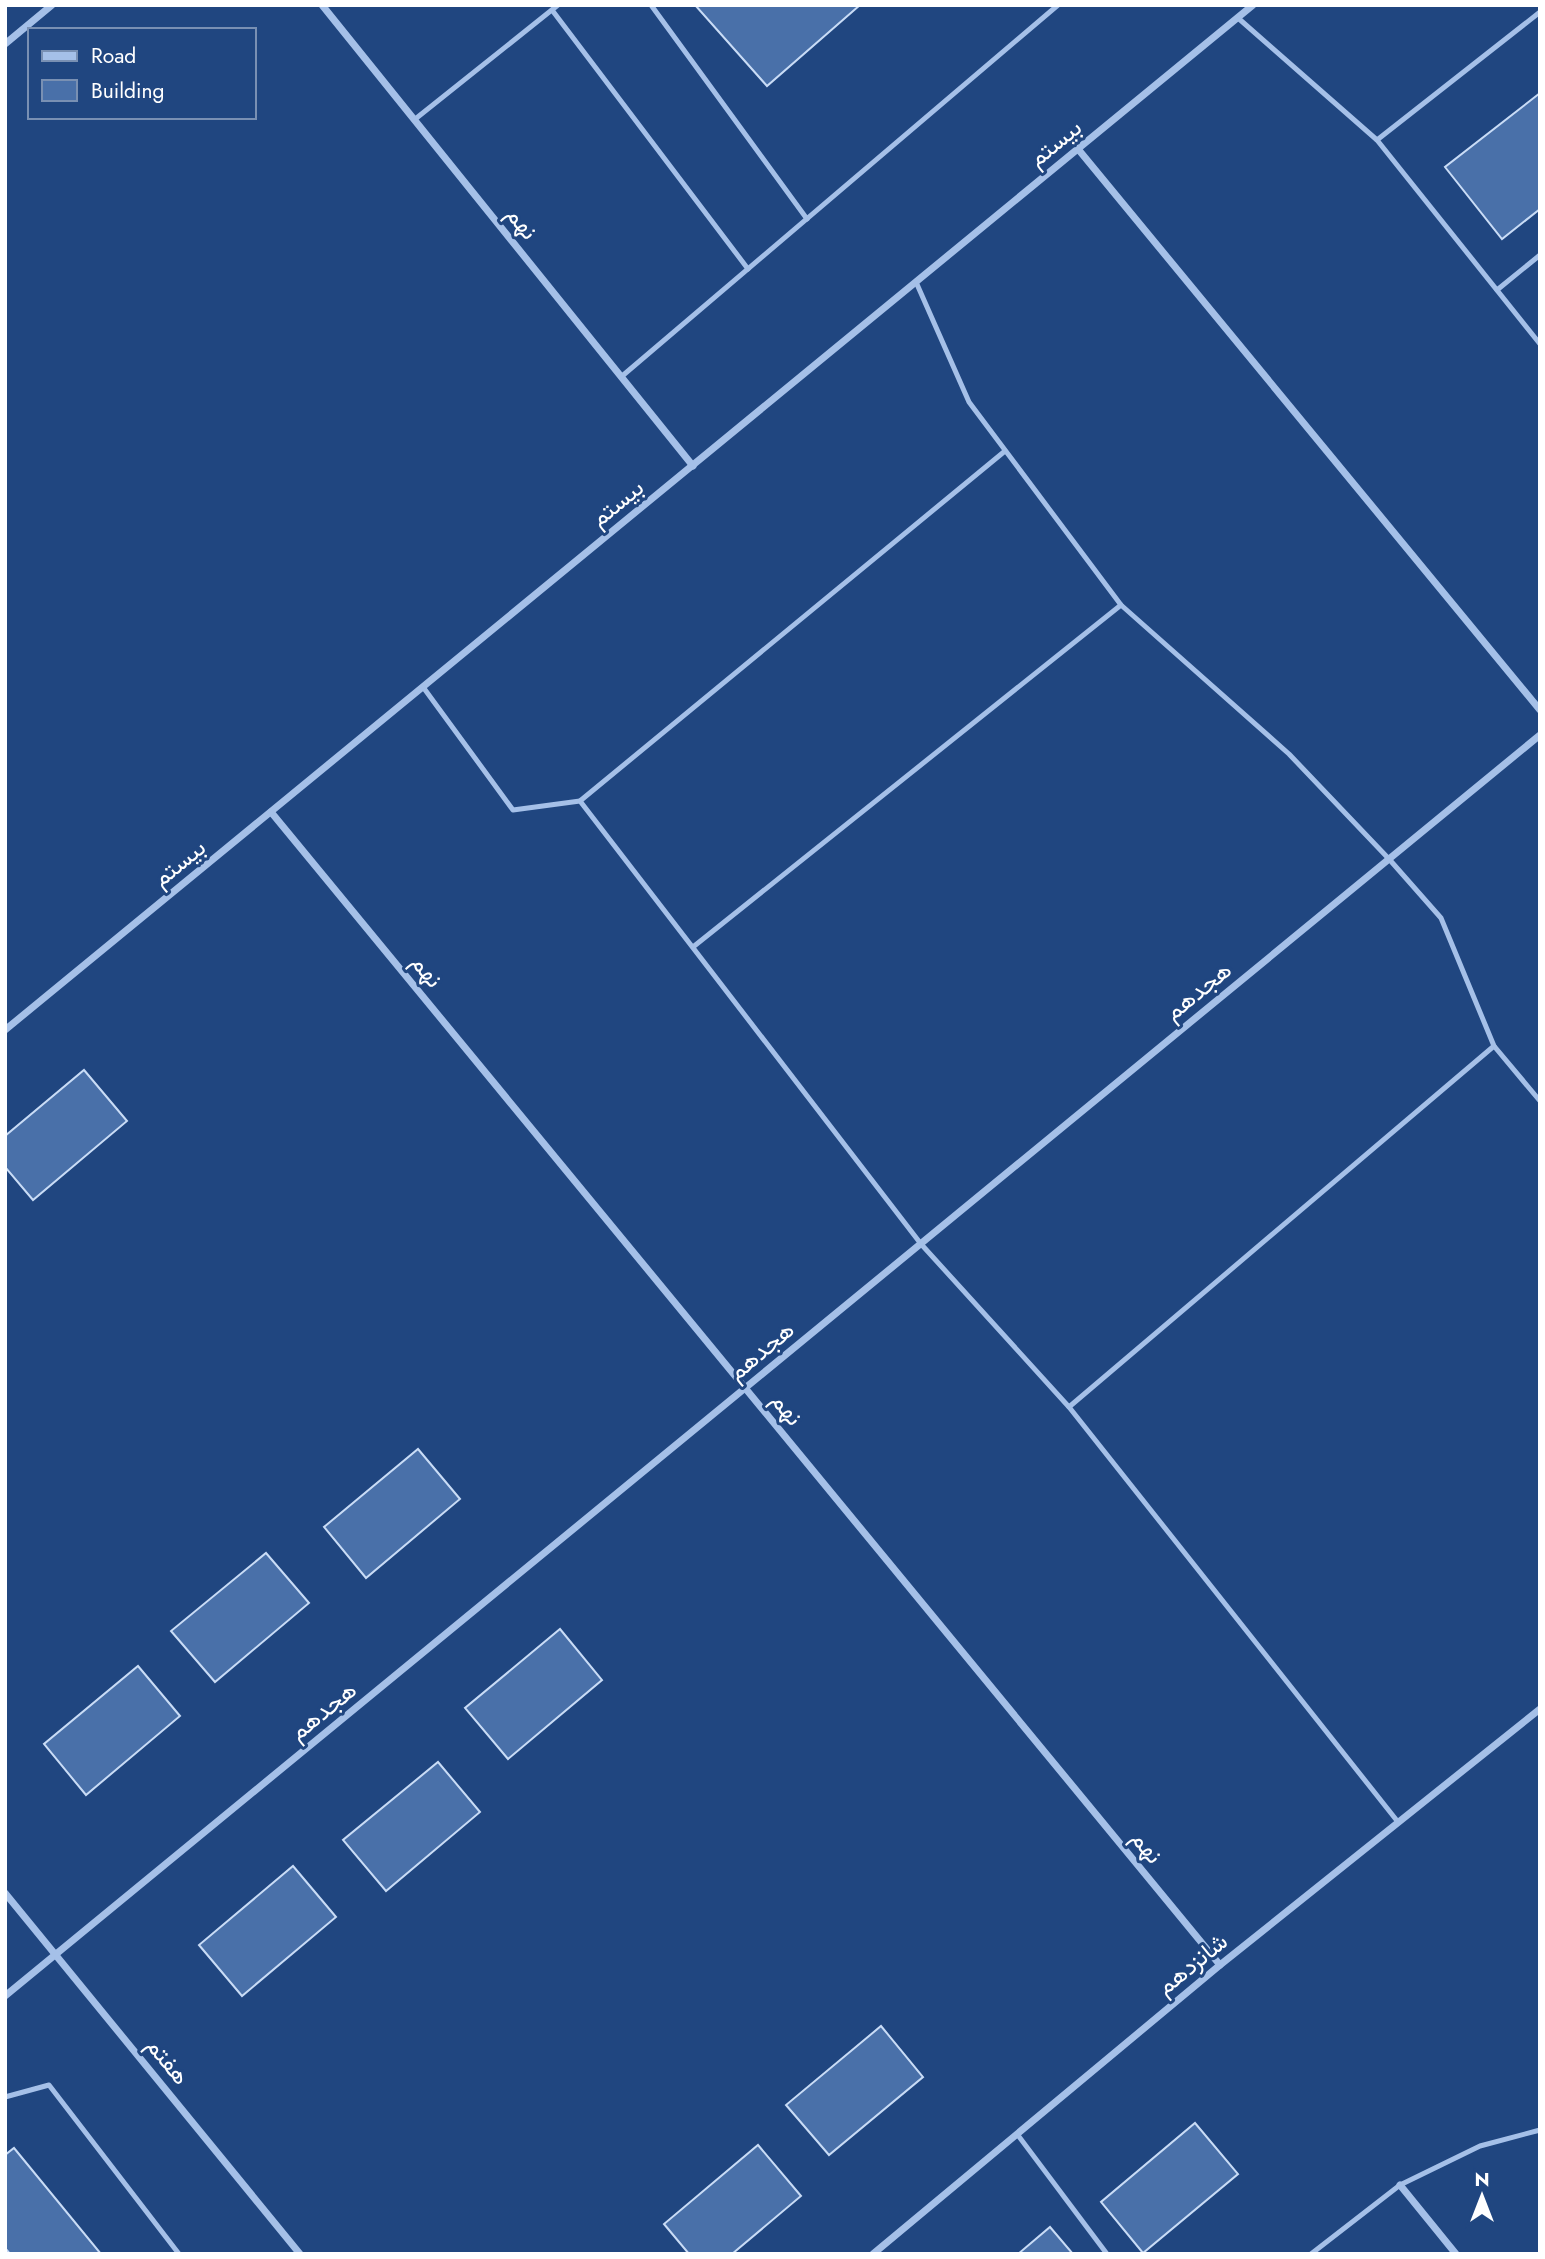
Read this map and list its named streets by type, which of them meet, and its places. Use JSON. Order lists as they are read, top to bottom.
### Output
{
  "streets": {
    "street": [
      "بیستم",
      "نهم",
      "هجدهم",
      "شانزدهم",
      "هفتم"
    ]
  },
  "crossings": [
    ["بیستم", "نهم"],
    ["نهم", "هجدهم"],
    ["نهم", "شانزدهم"],
    ["هجدهم", "هفتم"]
  ],
  "legend": ["Road", "Building"],
  "north": "top"
}
